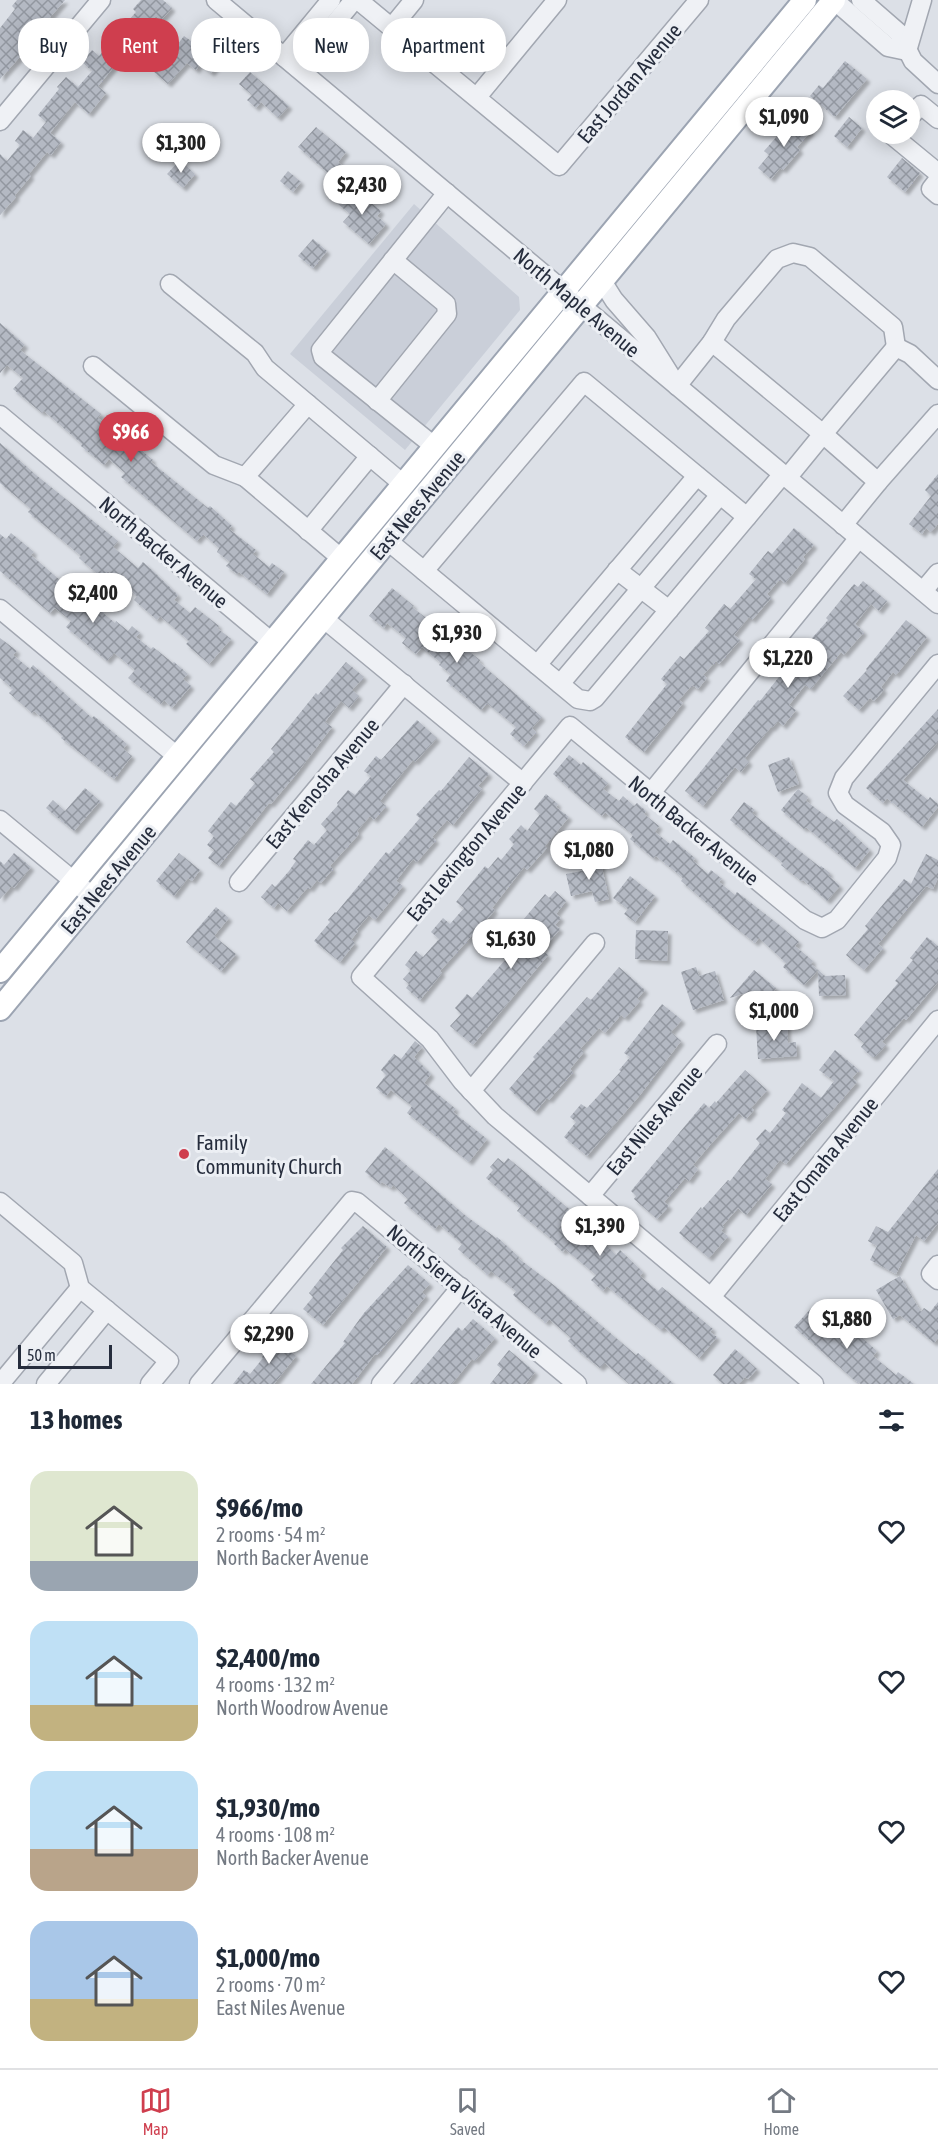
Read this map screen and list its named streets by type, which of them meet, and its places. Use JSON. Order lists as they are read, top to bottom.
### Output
{
  "streets": {
    "main road": ["East Nees Avenue"],
    "street": [
      "East Jordan Avenue",
      "North Maple Avenue",
      "North Backer Avenue",
      "East Kenosha Avenue",
      "East Lexington Avenue",
      "East Niles Avenue",
      "East Omaha Avenue",
      "North Sierra Vista Avenue"
    ]
  },
  "crossings": [
    ["North Maple Avenue", "East Nees Avenue"],
    ["East Nees Avenue", "North Backer Avenue"],
    ["North Backer Avenue", "East Lexington Avenue"]
  ],
  "places": ["Family Community Church"],
  "scale_bar": "50 m",
  "page": {
    "chip": [
      "Buy",
      "Rent",
      "Filters",
      "New",
      "Apartment"
    ],
    "price": [
      "$1,090",
      "$1,300",
      "$2,430",
      "$966",
      "$2,400",
      "$1,930",
      "$1,220",
      "$1,080",
      "$1,630",
      "$1,000",
      "$1,390",
      "$1,880",
      "$2,290"
    ],
    "scale": "50 m",
    "heading": "13 homes",
    "list": [
      {
        "name": "$966/mo",
        "note": "2 rooms · 54 m² · North Backer Avenue"
      },
      {
        "name": "$2,400/mo",
        "note": "4 rooms · 132 m² · North Woodrow Avenue"
      },
      {
        "name": "$1,930/mo",
        "note": "4 rooms · 108 m² · North Backer Avenue"
      },
      {
        "name": "$1,000/mo",
        "note": "2 rooms · 70 m² · East Niles Avenue"
      }
    ],
    "tabs": ["Map", "Saved", "Home"]
  }
}
